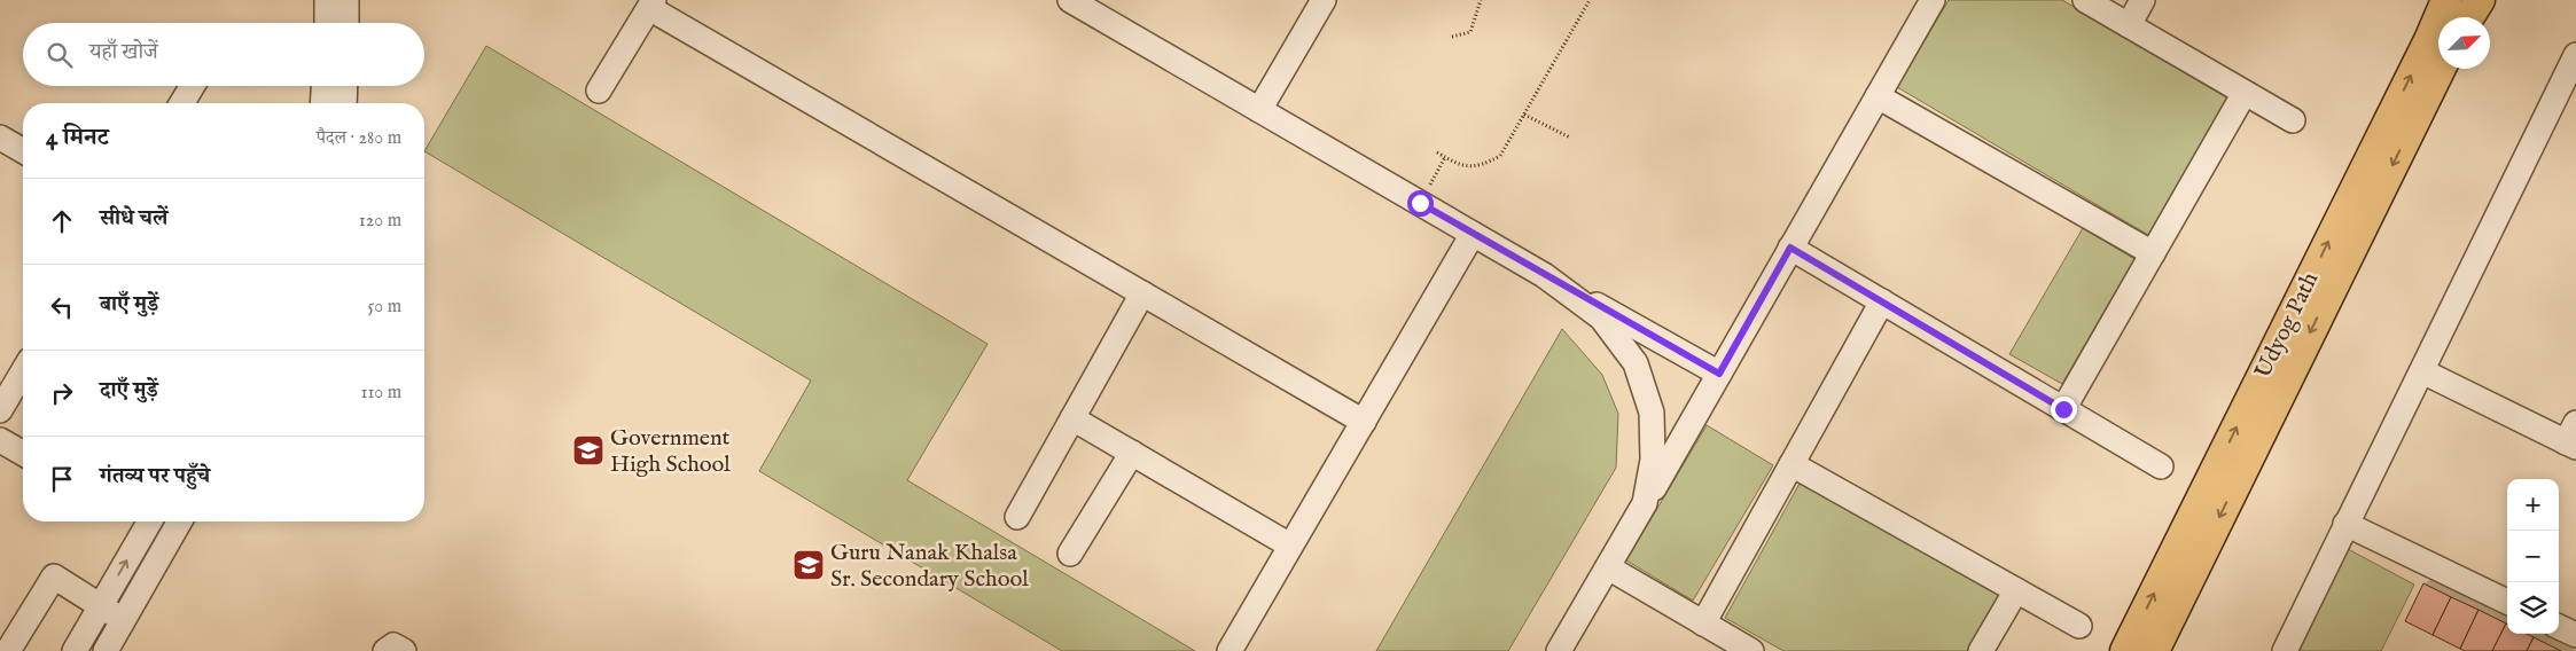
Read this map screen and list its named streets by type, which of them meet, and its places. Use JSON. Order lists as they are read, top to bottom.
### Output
{
  "streets": {
    "main road": ["Udyog Path"]
  },
  "places": {
    "school or university": ["Government High School", "Guru Nanak Khalsa Sr. Secondary School"]
  },
  "north": "top right",
  "page": {
    "search": "यहाँ खोजें",
    "heading": ["4 मिनट", "पैदल · 280 m"],
    "list": [
      ["सीधे चलें", "120 m"],
      ["बाएँ मुड़ें", "50 m"],
      ["दाएँ मुड़ें", "110 m"],
      "गंतव्य पर पहुँचे"
    ],
    "map_buttons": ["+", "−"]
  }
}
